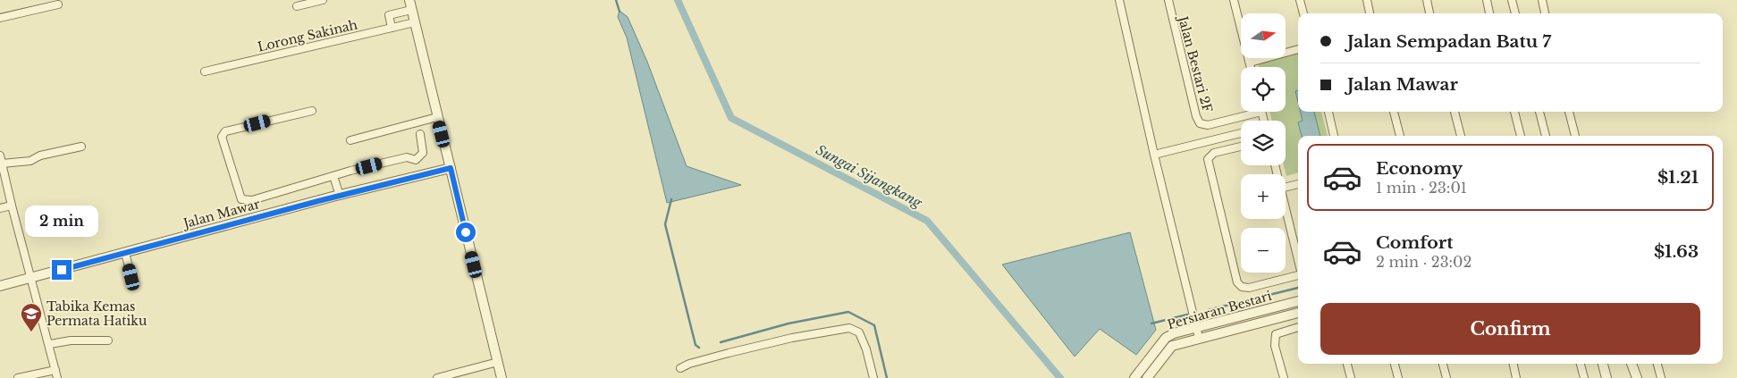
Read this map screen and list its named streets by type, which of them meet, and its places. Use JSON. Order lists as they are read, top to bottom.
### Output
{
  "streets": {
    "street": [
      "Lorong Sakinah",
      "Jalan Bestari 2F",
      "Jalan Mawar",
      "Persiaran Bestari"
    ]
  },
  "water": ["Sungai Sijangkang"],
  "places": {
    "school or university": ["Tabika Kemas Permata Hatiku"]
  },
  "north": "right",
  "page": {
    "map_buttons": ["+", "−"],
    "banner": ["Jalan Sempadan Batu 7", "Jalan Mawar"],
    "list": [
      {
        "name": "Economy",
        "note": "1 min · 23:01",
        "value": "$1.21"
      },
      {
        "name": "Comfort",
        "note": "2 min · 23:02",
        "value": "$1.63"
      }
    ],
    "bubble": "2 min",
    "buttons": "Confirm"
  }
}
